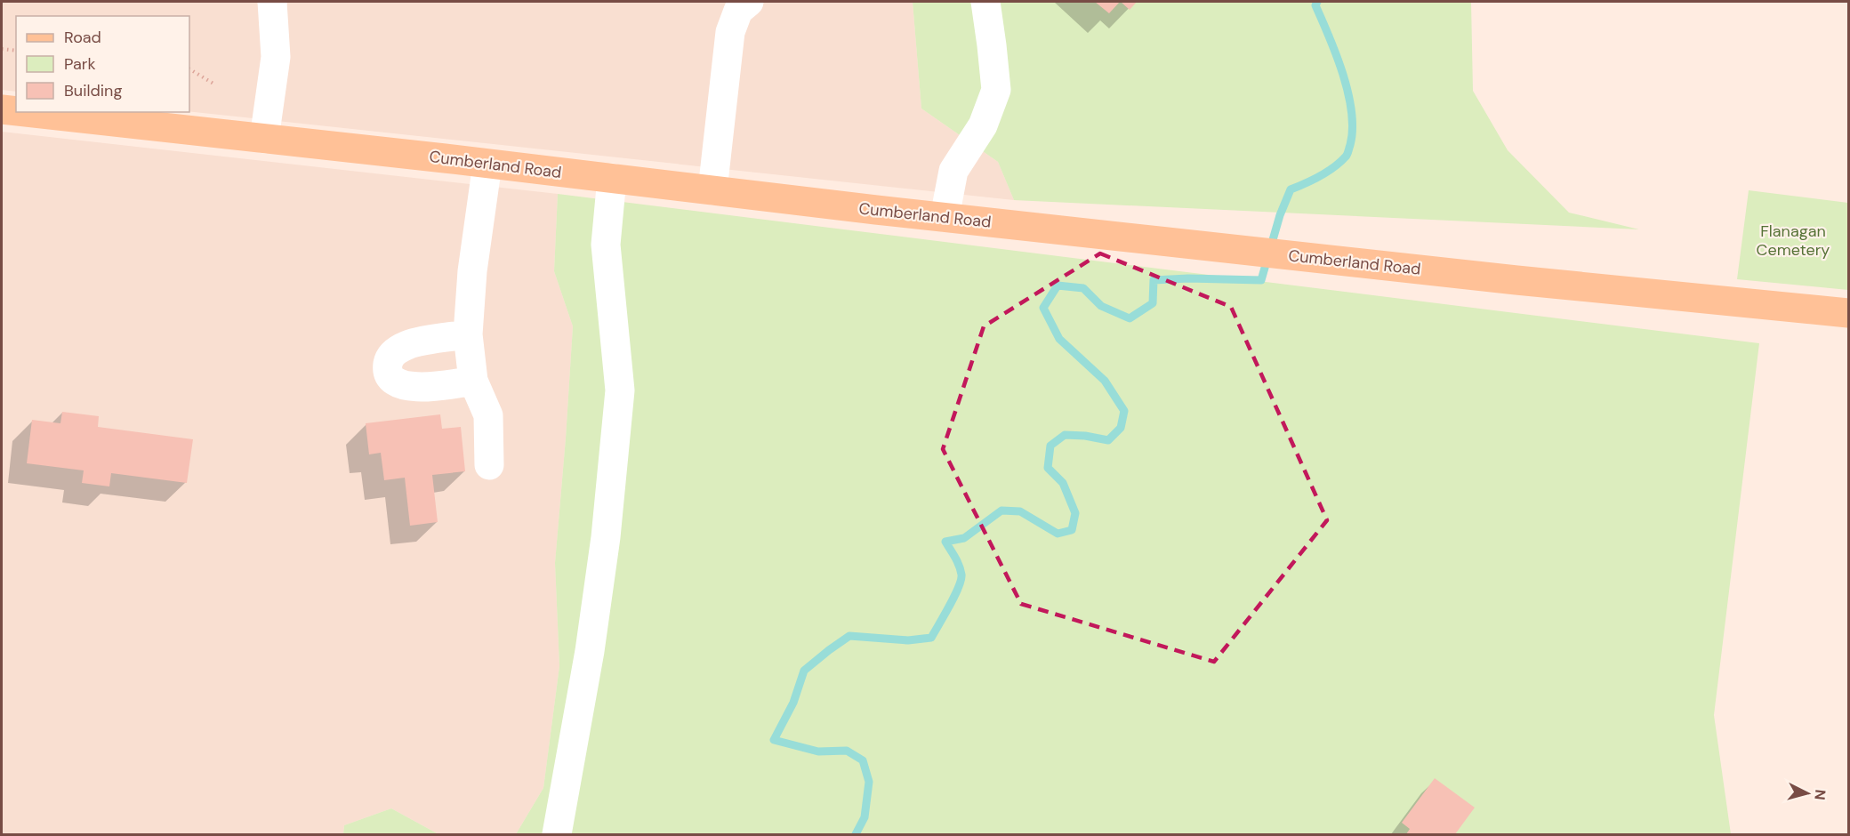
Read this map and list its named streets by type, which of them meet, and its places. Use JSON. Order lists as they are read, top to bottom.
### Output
{
  "streets": {
    "main road": ["Cumberland Road"]
  },
  "parks": ["Flanagan Cemetery"],
  "legend": ["Road", "Park", "Building"],
  "north": "right"
}
